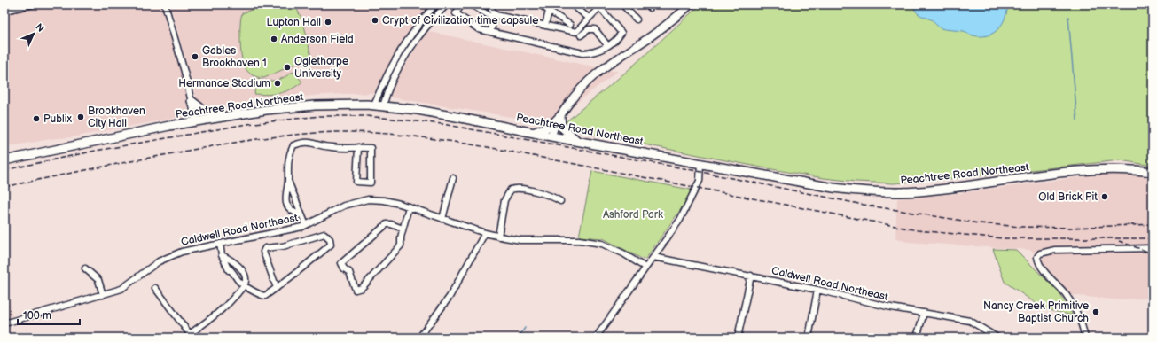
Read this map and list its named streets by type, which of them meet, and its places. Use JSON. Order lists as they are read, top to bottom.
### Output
{
  "streets": {
    "highway": ["Peachtree Road Northeast"],
    "street": ["Caldwell Road Northeast"]
  },
  "parks": ["Ashford Park"],
  "places": [
    "Crypt of Civilization time capsule",
    "Lupton Hall",
    "Anderson Field",
    "Gables Brookhaven 1",
    "Oglethorpe University",
    "Hermance Stadium",
    "Brookhaven City Hall",
    "Publix",
    "Old Brick Pit",
    "Nancy Creek Primitive Baptist Church"
  ],
  "scale_bar": "100 m",
  "north": "top right"
}
